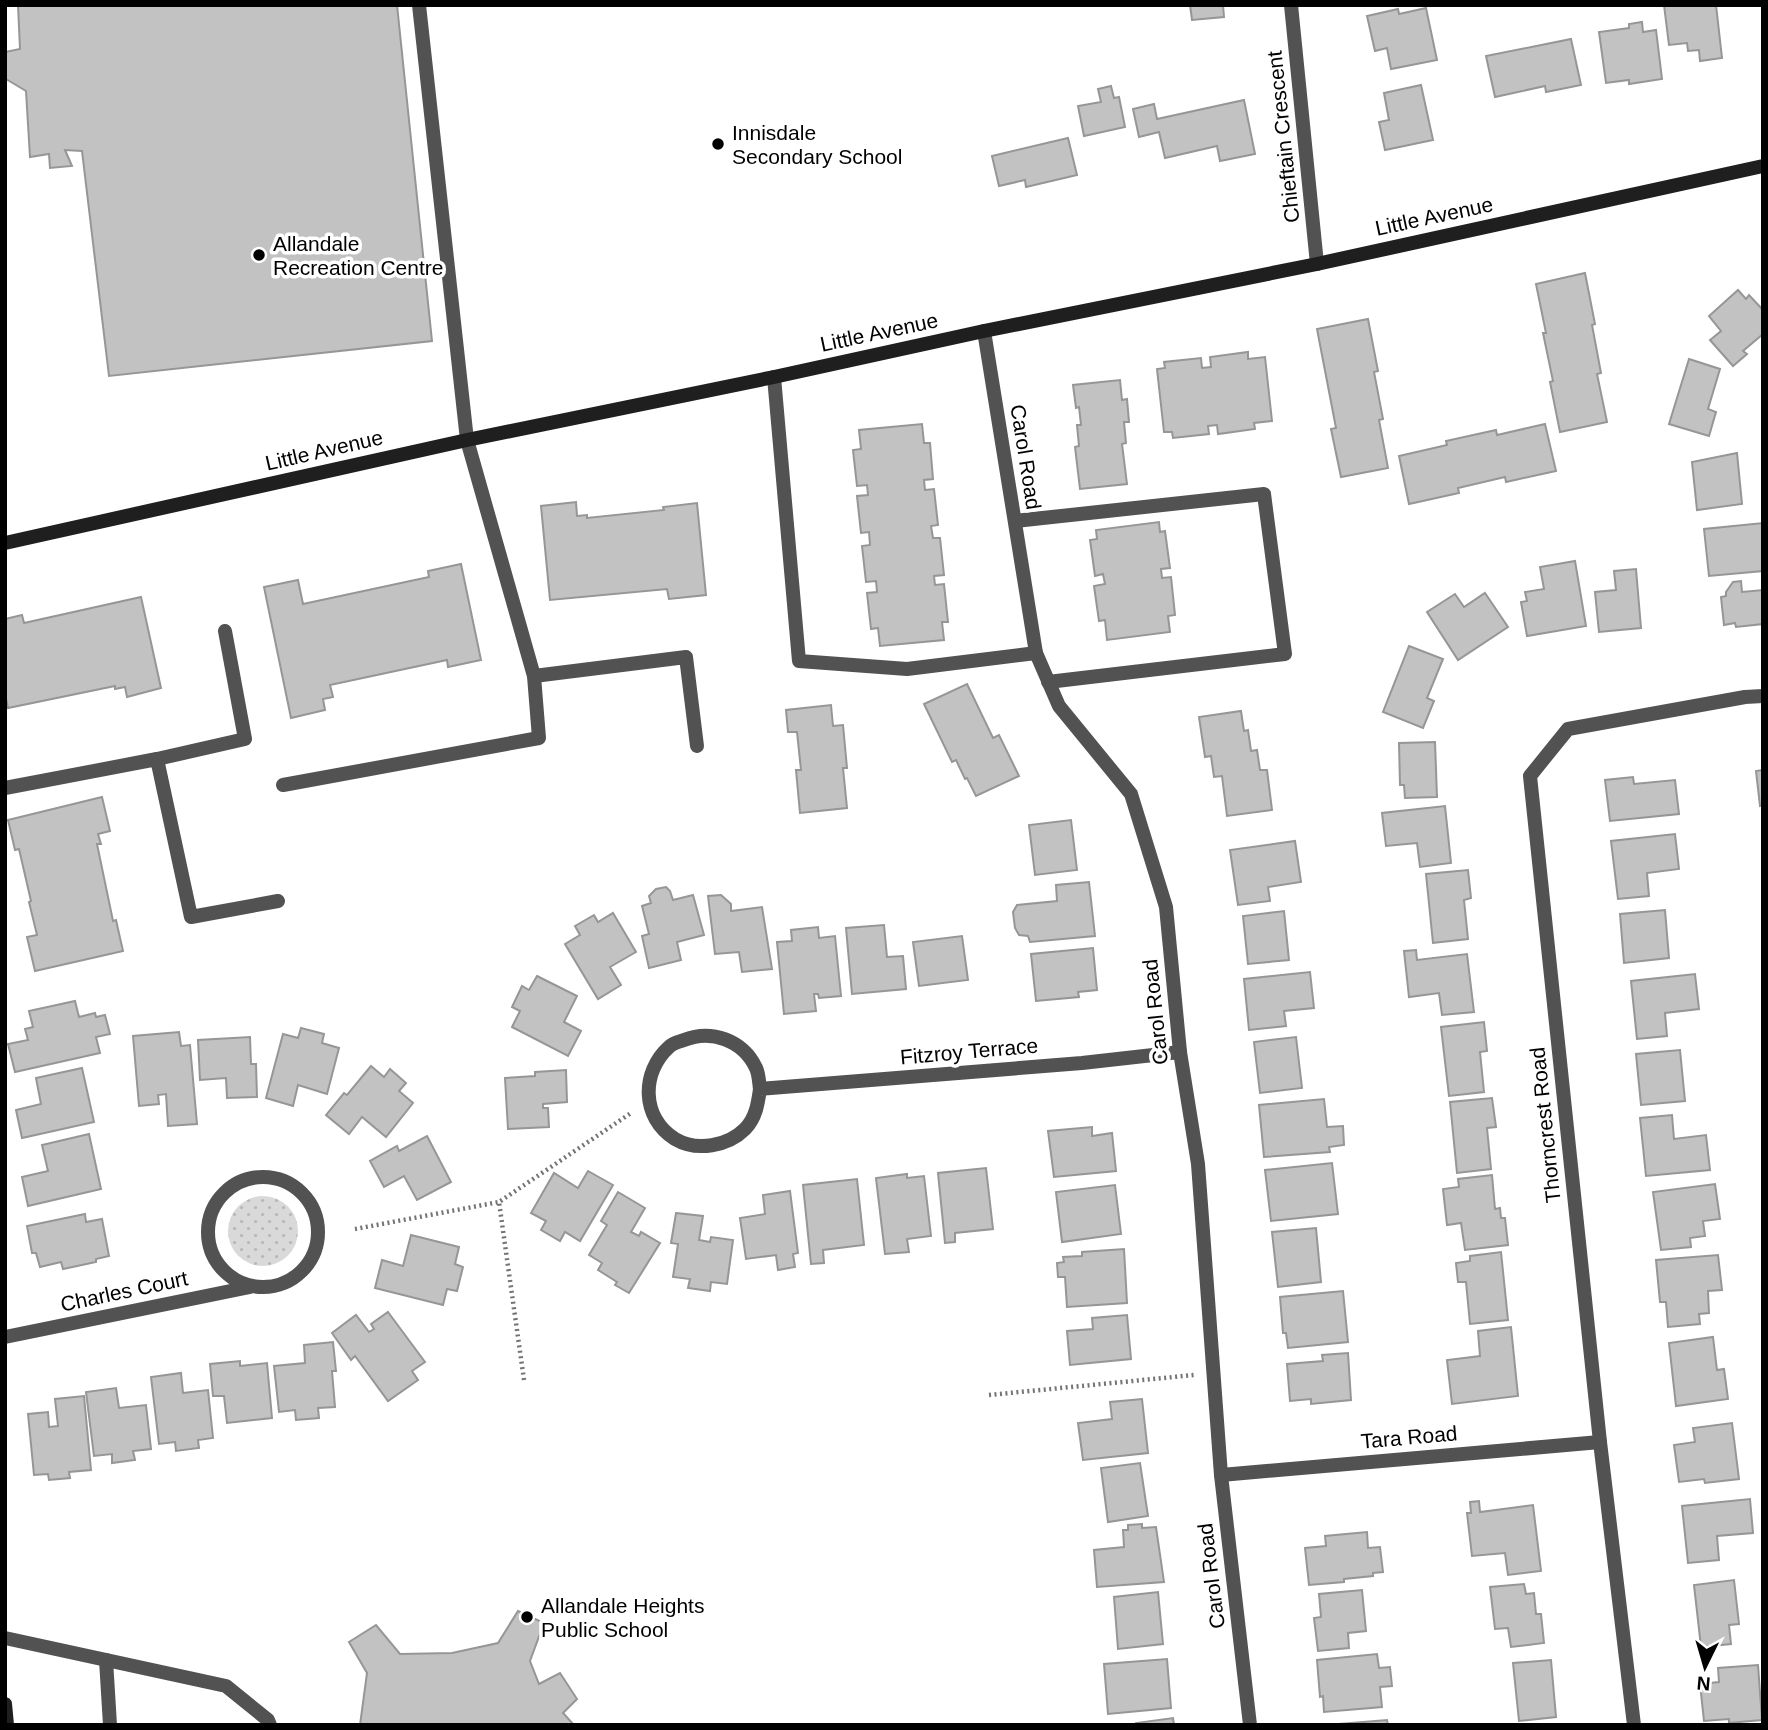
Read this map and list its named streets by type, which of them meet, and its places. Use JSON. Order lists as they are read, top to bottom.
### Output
{
  "streets": {
    "street": [
      "Chieftain Crescent",
      "Little Avenue",
      "Carol Road",
      "Fitzroy Terrace",
      "Thorncrest Road",
      "Charles Court",
      "Tara Road"
    ]
  },
  "crossings": [
    ["Chieftain Crescent", "Little Avenue"],
    ["Little Avenue", "Carol Road"],
    ["Carol Road", "Fitzroy Terrace"],
    ["Carol Road", "Tara Road"],
    ["Thorncrest Road", "Tara Road"]
  ],
  "places": ["Innisdale Secondary School", "Allandale Recreation Centre", "Allandale Heights Public School"],
  "north": "bottom"
}
